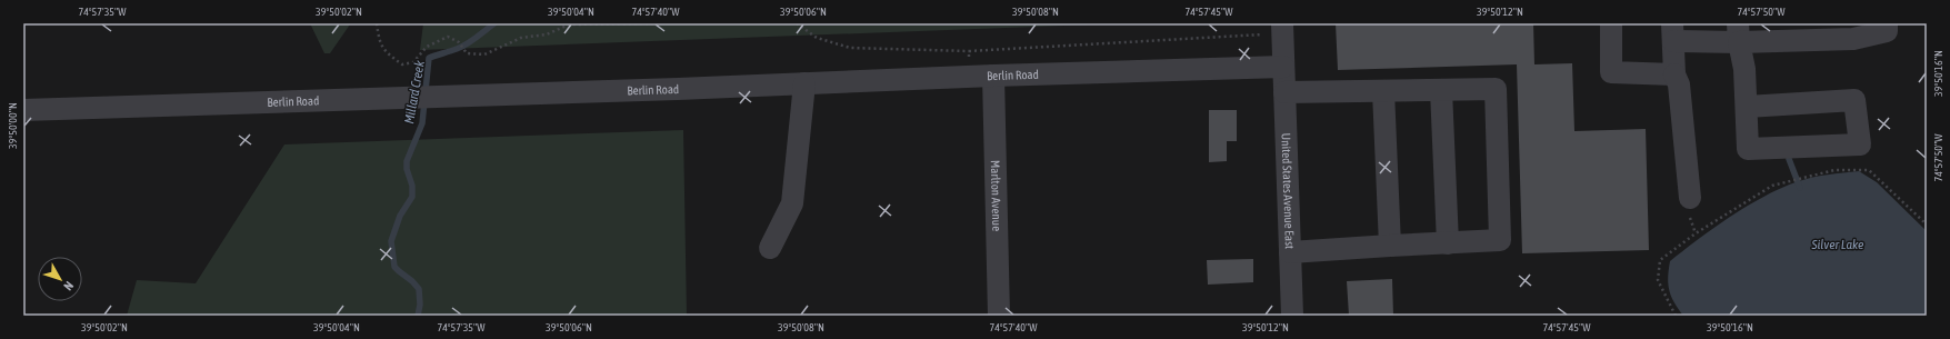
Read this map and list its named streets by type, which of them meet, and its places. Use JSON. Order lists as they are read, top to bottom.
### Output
{
  "streets": {
    "street": ["Berlin Road", "United States Avenue East", "Marlton Avenue"]
  },
  "crossings": [
    ["Berlin Road", "United States Avenue East"],
    ["Berlin Road", "Marlton Avenue"]
  ],
  "water": ["Millard Creek", "Silver Lake"],
  "north": "bottom right",
  "coordinates": [
    "74°57'35\"W",
    "39°50'02\"N",
    "39°50'04\"N",
    "74°57'40\"W",
    "39°50'06\"N",
    "39°50'08\"N",
    "74°57'45\"W",
    "39°50'12\"N",
    "74°57'50\"W",
    "39°50'16\"N",
    "39°50'00\"N"
  ]
}
